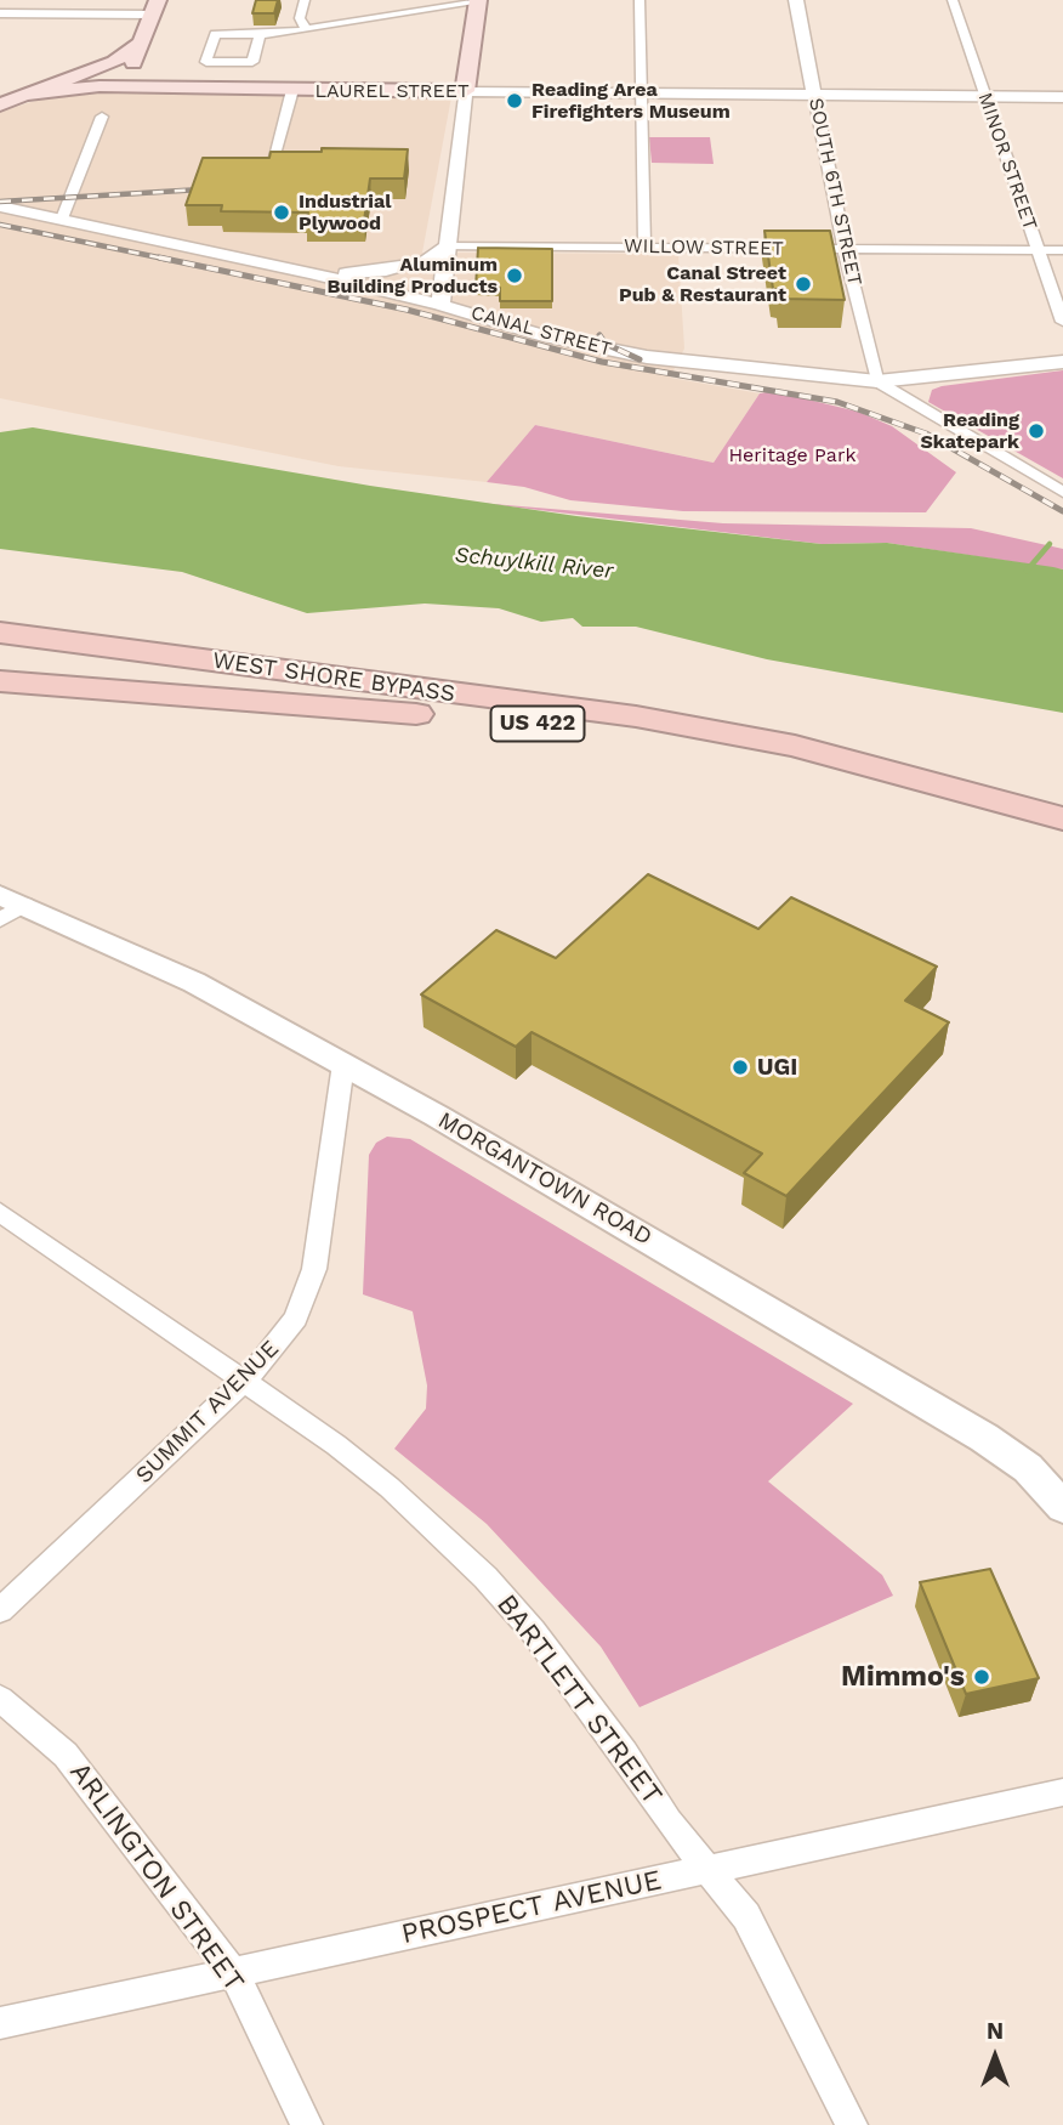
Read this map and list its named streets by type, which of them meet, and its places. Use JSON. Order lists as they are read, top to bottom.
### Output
{
  "streets": {
    "highway": ["WEST SHORE BYPASS", "US 422"],
    "main road": ["LAUREL STREET", "MORGANTOWN ROAD"],
    "street": [
      "MINOR STREET",
      "SOUTH 6TH STREET",
      "WILLOW STREET",
      "CANAL STREET",
      "SUMMIT AVENUE",
      "BARTLETT STREET",
      "ARLINGTON STREET",
      "PROSPECT AVENUE"
    ]
  },
  "crossings": [
    ["LAUREL STREET", "MINOR STREET"],
    ["LAUREL STREET", "SOUTH 6TH STREET"],
    ["MINOR STREET", "WILLOW STREET"],
    ["SOUTH 6TH STREET", "WILLOW STREET"],
    ["SOUTH 6TH STREET", "CANAL STREET"],
    ["MORGANTOWN ROAD", "SUMMIT AVENUE"],
    ["SUMMIT AVENUE", "BARTLETT STREET"],
    ["BARTLETT STREET", "PROSPECT AVENUE"],
    ["ARLINGTON STREET", "PROSPECT AVENUE"]
  ],
  "water": ["Schuylkill River"],
  "parks": ["Heritage Park"],
  "places": [
    "Reading Area Firefighters Museum",
    "Industrial Plywood",
    "Aluminum Building Products",
    "Canal Street Pub & Restaurant",
    "Reading Skatepark",
    "UGI",
    "Mimmo's"
  ],
  "north": "top"
}
